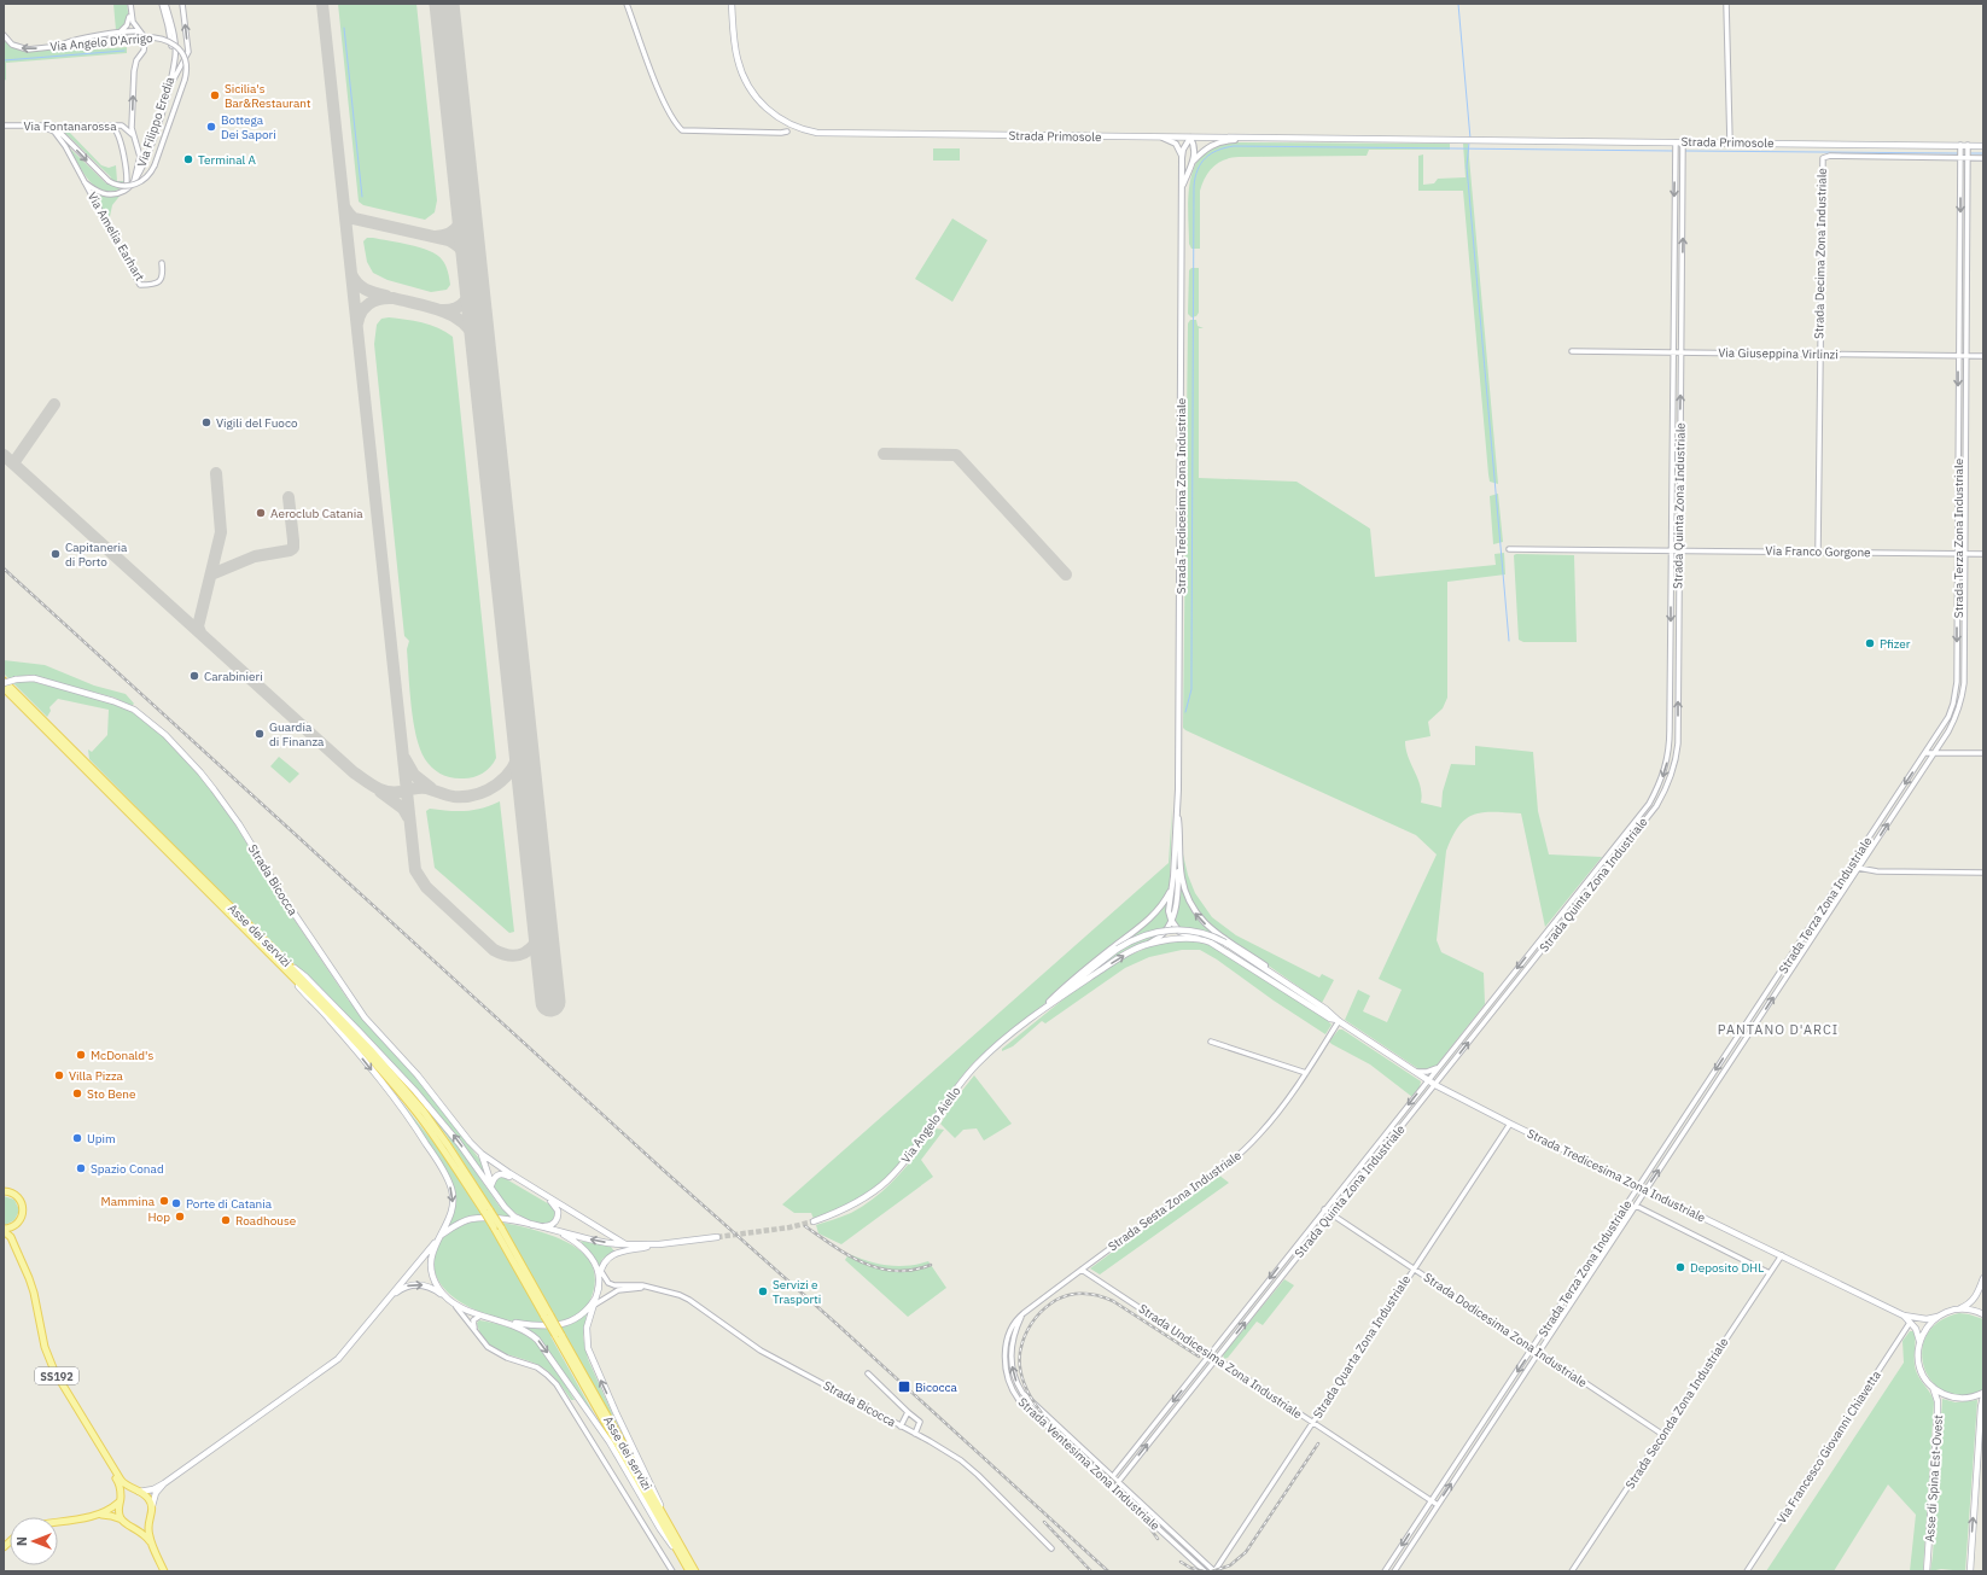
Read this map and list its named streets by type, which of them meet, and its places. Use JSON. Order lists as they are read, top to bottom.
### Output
{
  "streets": {
    "main road": [
      "Strada Primosole",
      "Strada Tredicesima Zona Industriale",
      "Strada Bicocca",
      "Asse dei servizi",
      "Via Angelo Aiello",
      "SS192",
      "Asse di Spina Est-Ovest"
    ],
    "street": [
      "Via Angelo D'Arrigo",
      "Via Filippo Eredia",
      "Via Fontanarossa",
      "Via Amelia Earhart",
      "Strada Decima Zona Industriale",
      "Via Giuseppina Virlinzi",
      "Strada Quinta Zona Industriale",
      "Strada Terza Zona Industriale",
      "Via Franco Gorgone",
      "Strada Sesta Zona Industriale",
      "Strada Dodicesima Zona Industriale",
      "Strada Quarta Zona Industriale",
      "Strada Undicesima Zona Industriale",
      "Strada Seconda Zona Industriale",
      "Via Francesco Giovanni Chiavetta",
      "Strada Ventesima Zona Industriale"
    ]
  },
  "crossings": [
    ["Strada Primosole", "Strada Quinta Zona Industriale"],
    ["Strada Primosole", "Strada Terza Zona Industriale"],
    ["Strada Decima Zona Industriale", "Via Giuseppina Virlinzi"],
    ["Strada Decima Zona Industriale", "Strada Terza Zona Industriale"],
    ["Strada Decima Zona Industriale", "Via Franco Gorgone"],
    ["Via Giuseppina Virlinzi", "Strada Quinta Zona Industriale"],
    ["Via Giuseppina Virlinzi", "Strada Terza Zona Industriale"],
    ["Strada Tredicesima Zona Industriale", "Strada Quinta Zona Industriale"],
    ["Strada Tredicesima Zona Industriale", "Strada Terza Zona Industriale"],
    ["Strada Tredicesima Zona Industriale", "Strada Sesta Zona Industriale"],
    ["Strada Tredicesima Zona Industriale", "Strada Quarta Zona Industriale"],
    ["Strada Tredicesima Zona Industriale", "Strada Seconda Zona Industriale"],
    ["Strada Quinta Zona Industriale", "Via Franco Gorgone"],
    ["Strada Quinta Zona Industriale", "Strada Dodicesima Zona Industriale"],
    ["Strada Quinta Zona Industriale", "Strada Undicesima Zona Industriale"],
    ["Strada Quinta Zona Industriale", "Strada Ventesima Zona Industriale"],
    ["Strada Terza Zona Industriale", "Via Franco Gorgone"],
    ["Strada Terza Zona Industriale", "Strada Dodicesima Zona Industriale"],
    ["Strada Terza Zona Industriale", "Strada Undicesima Zona Industriale"],
    ["Strada Bicocca", "Asse dei servizi"],
    ["Strada Sesta Zona Industriale", "Strada Undicesima Zona Industriale"],
    ["Strada Sesta Zona Industriale", "Strada Ventesima Zona Industriale"],
    ["Strada Dodicesima Zona Industriale", "Strada Quarta Zona Industriale"],
    ["Strada Dodicesima Zona Industriale", "Strada Seconda Zona Industriale"],
    ["Strada Quarta Zona Industriale", "Strada Undicesima Zona Industriale"],
    ["Strada Quarta Zona Industriale", "Strada Ventesima Zona Industriale"]
  ],
  "districts": ["PANTANO D'ARCI"],
  "places": {
    "other": [
      "Sicilia's Bar&Restaurant",
      "Bottega Dei Sapori",
      "Terminal A",
      "Vigili del Fuoco",
      "Aeroclub Catania",
      "Capitaneria di Porto",
      "Pfizer",
      "Carabinieri",
      "Guardia di Finanza",
      "McDonald's",
      "Villa Pizza",
      "Sto Bene",
      "Upim",
      "Spazio Conad",
      "Mammina",
      "Porte di Catania",
      "Hop",
      "Roadhouse",
      "Deposito DHL",
      "Servizi e Trasporti"
    ],
    "transit": ["Bicocca"]
  },
  "north": "left"
}
